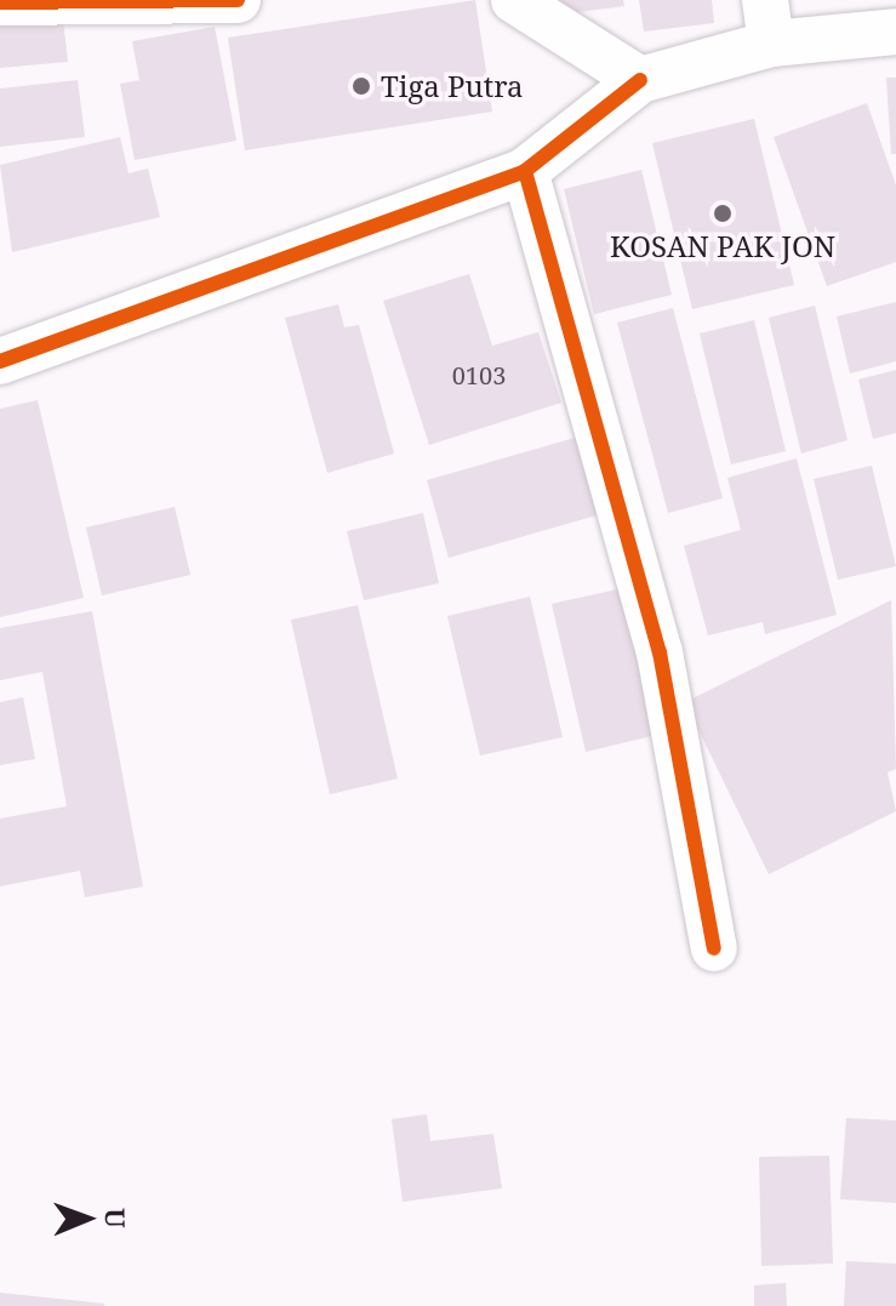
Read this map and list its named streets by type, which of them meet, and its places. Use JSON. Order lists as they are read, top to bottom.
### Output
{
  "places": ["Tiga Putra", "KOSAN PAK JON"],
  "house_numbers": ["0103"],
  "north": "right"
}
